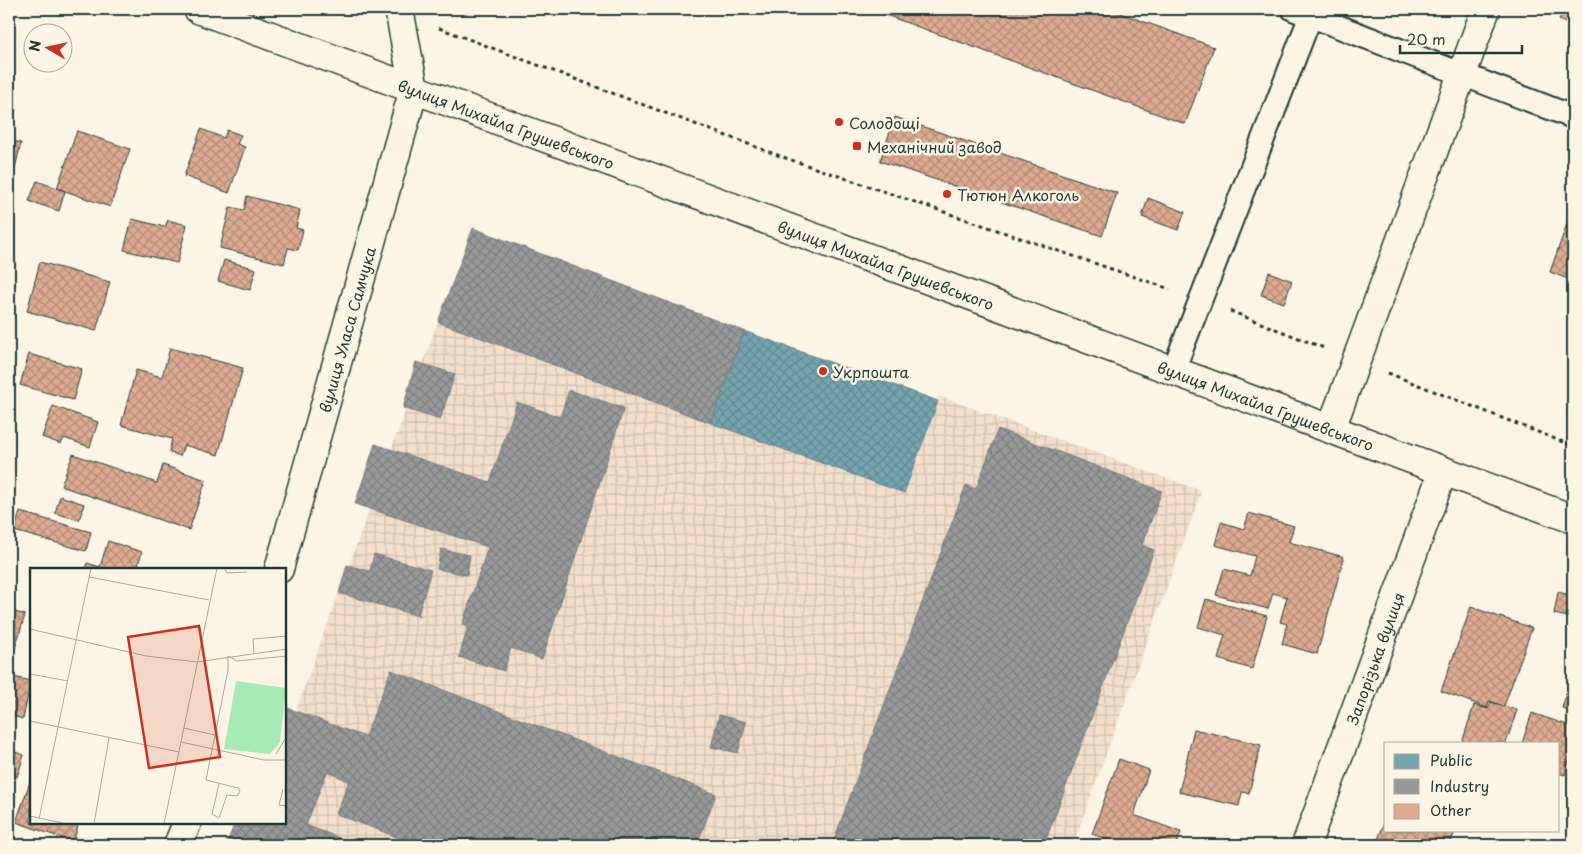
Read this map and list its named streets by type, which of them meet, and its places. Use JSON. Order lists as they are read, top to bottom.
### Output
{
  "streets": {
    "main road": ["вулиця Михайла Грушевського", "вулиця Уласа Самчука", "Запорізька вулиця"]
  },
  "crossings": [
    ["вулиця Михайла Грушевського", "вулиця Уласа Самчука"],
    ["вулиця Михайла Грушевського", "Запорізька вулиця"]
  ],
  "places": {
    "other": ["Солодощі", "Тютюн Алкоголь", "Укрпошта"],
    "transit": ["Механічний завод"]
  },
  "legend": ["Public", "Industry", "Other"],
  "scale_bar": "20 m",
  "north": "left"
}
